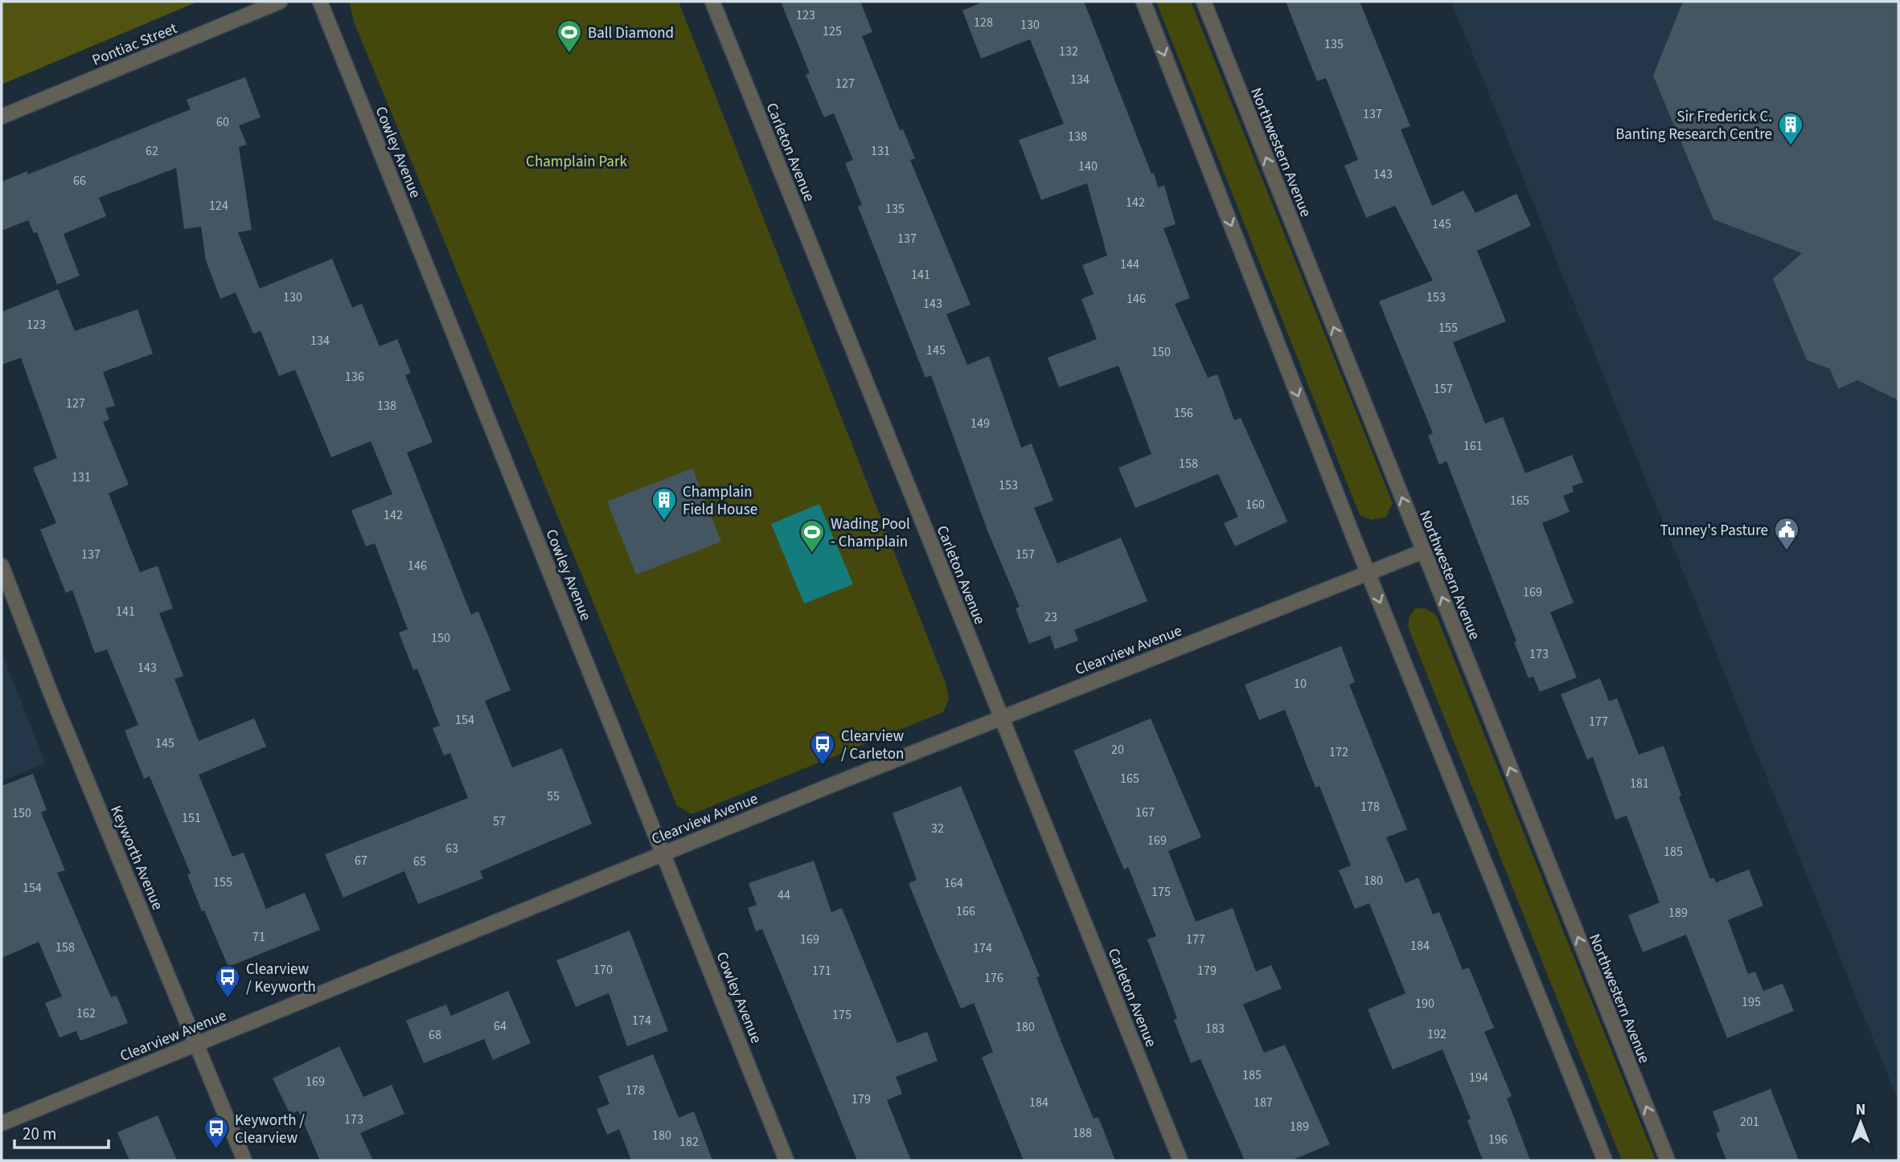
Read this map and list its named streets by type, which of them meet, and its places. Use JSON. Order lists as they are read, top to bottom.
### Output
{
  "streets": {
    "street": [
      "Pontiac Street",
      "Cowley Avenue",
      "Carleton Avenue",
      "Northwestern Avenue",
      "Clearview Avenue",
      "Keyworth Avenue"
    ]
  },
  "crossings": [
    ["Cowley Avenue", "Clearview Avenue"],
    ["Carleton Avenue", "Clearview Avenue"],
    ["Northwestern Avenue", "Clearview Avenue"],
    ["Clearview Avenue", "Keyworth Avenue"]
  ],
  "parks": ["Champlain Park"],
  "places": {
    "sports": ["Ball Diamond", "Wading Pool - Champlain"],
    "building": ["Sir Frederick C. Banting Research Centre", "Champlain Field House"],
    "public building": ["Tunney's Pasture"],
    "bus stop": ["Clearview / Carleton", "Clearview / Keyworth", "Keyworth / Clearview"]
  },
  "house_numbers": [
    "123",
    "128",
    "130",
    "125",
    "135",
    "132",
    "134",
    "127",
    "137",
    "60",
    "138",
    "62",
    "131",
    "140",
    "143",
    "66",
    "142",
    "124",
    "135",
    "145",
    "137",
    "144",
    "141",
    "130",
    "153",
    "146",
    "143",
    "123",
    "155",
    "134",
    "145",
    "150",
    "136",
    "157",
    "127",
    "138",
    "156",
    "149",
    "161",
    "158",
    "131",
    "153",
    "165",
    "160",
    "142",
    "137",
    "157",
    "146",
    "169",
    "141",
    "23",
    "150",
    "173",
    "143",
    "10",
    "154",
    "177",
    "145",
    "20",
    "172",
    "165",
    "181",
    "55",
    "178",
    "167",
    "150",
    "151",
    "57",
    "32",
    "169",
    "63",
    "185",
    "67",
    "65",
    "180",
    "155",
    "164",
    "154",
    "175",
    "44",
    "166",
    "189",
    "71",
    "169",
    "177",
    "184",
    "158",
    "174",
    "170",
    "171",
    "179",
    "176",
    "195",
    "190",
    "162",
    "175",
    "174",
    "64",
    "180",
    "183",
    "192",
    "68",
    "185",
    "194",
    "169",
    "178",
    "179",
    "184",
    "187",
    "173",
    "201",
    "189",
    "188",
    "180",
    "196",
    "182"
  ],
  "scale_bar": "20 m",
  "north": "top"
}
